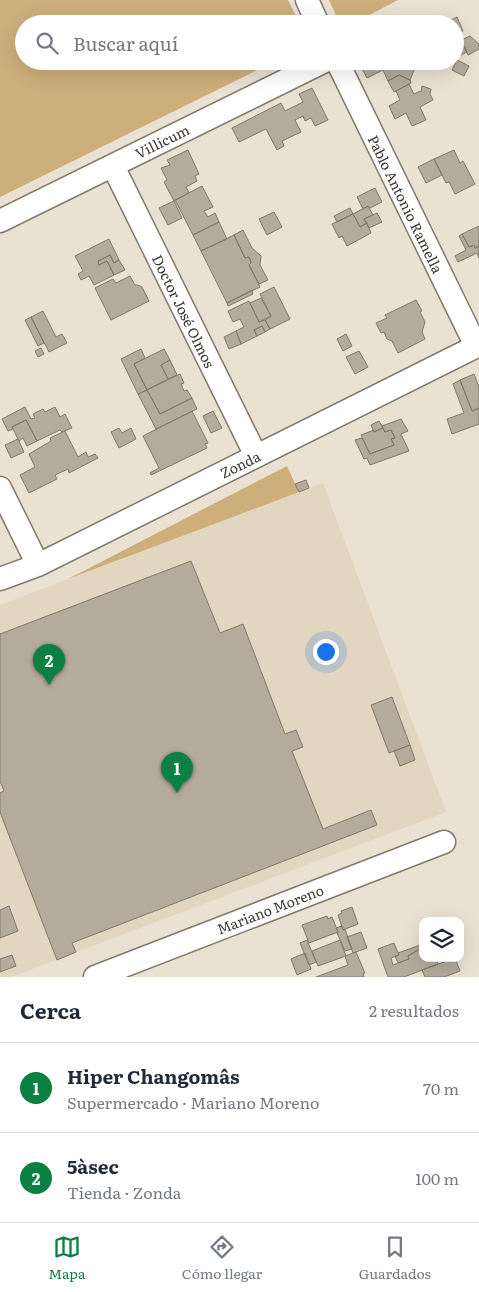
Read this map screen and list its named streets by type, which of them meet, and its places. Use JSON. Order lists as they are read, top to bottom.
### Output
{
  "streets": {
    "street": [
      "Villicum",
      "Pablo Antonio Ramella",
      "Doctor José Olmos",
      "Zonda",
      "Mariano Moreno"
    ]
  },
  "crossings": [
    ["Villicum", "Doctor José Olmos"],
    ["Pablo Antonio Ramella", "Zonda"],
    ["Doctor José Olmos", "Zonda"]
  ],
  "page": {
    "search": "Buscar aquí",
    "pins": ["2", "1"],
    "heading": ["Cerca", "2 resultados"],
    "list": [
      {
        "mark": "1",
        "name": "Hiper Changomâs",
        "note": "Supermercado · Mariano Moreno",
        "value": "70 m"
      },
      {
        "mark": "2",
        "name": "5àsec",
        "note": "Tienda · Zonda",
        "value": "100 m"
      }
    ],
    "nav": ["Mapa", "Cómo llegar", "Guardados"]
  }
}
